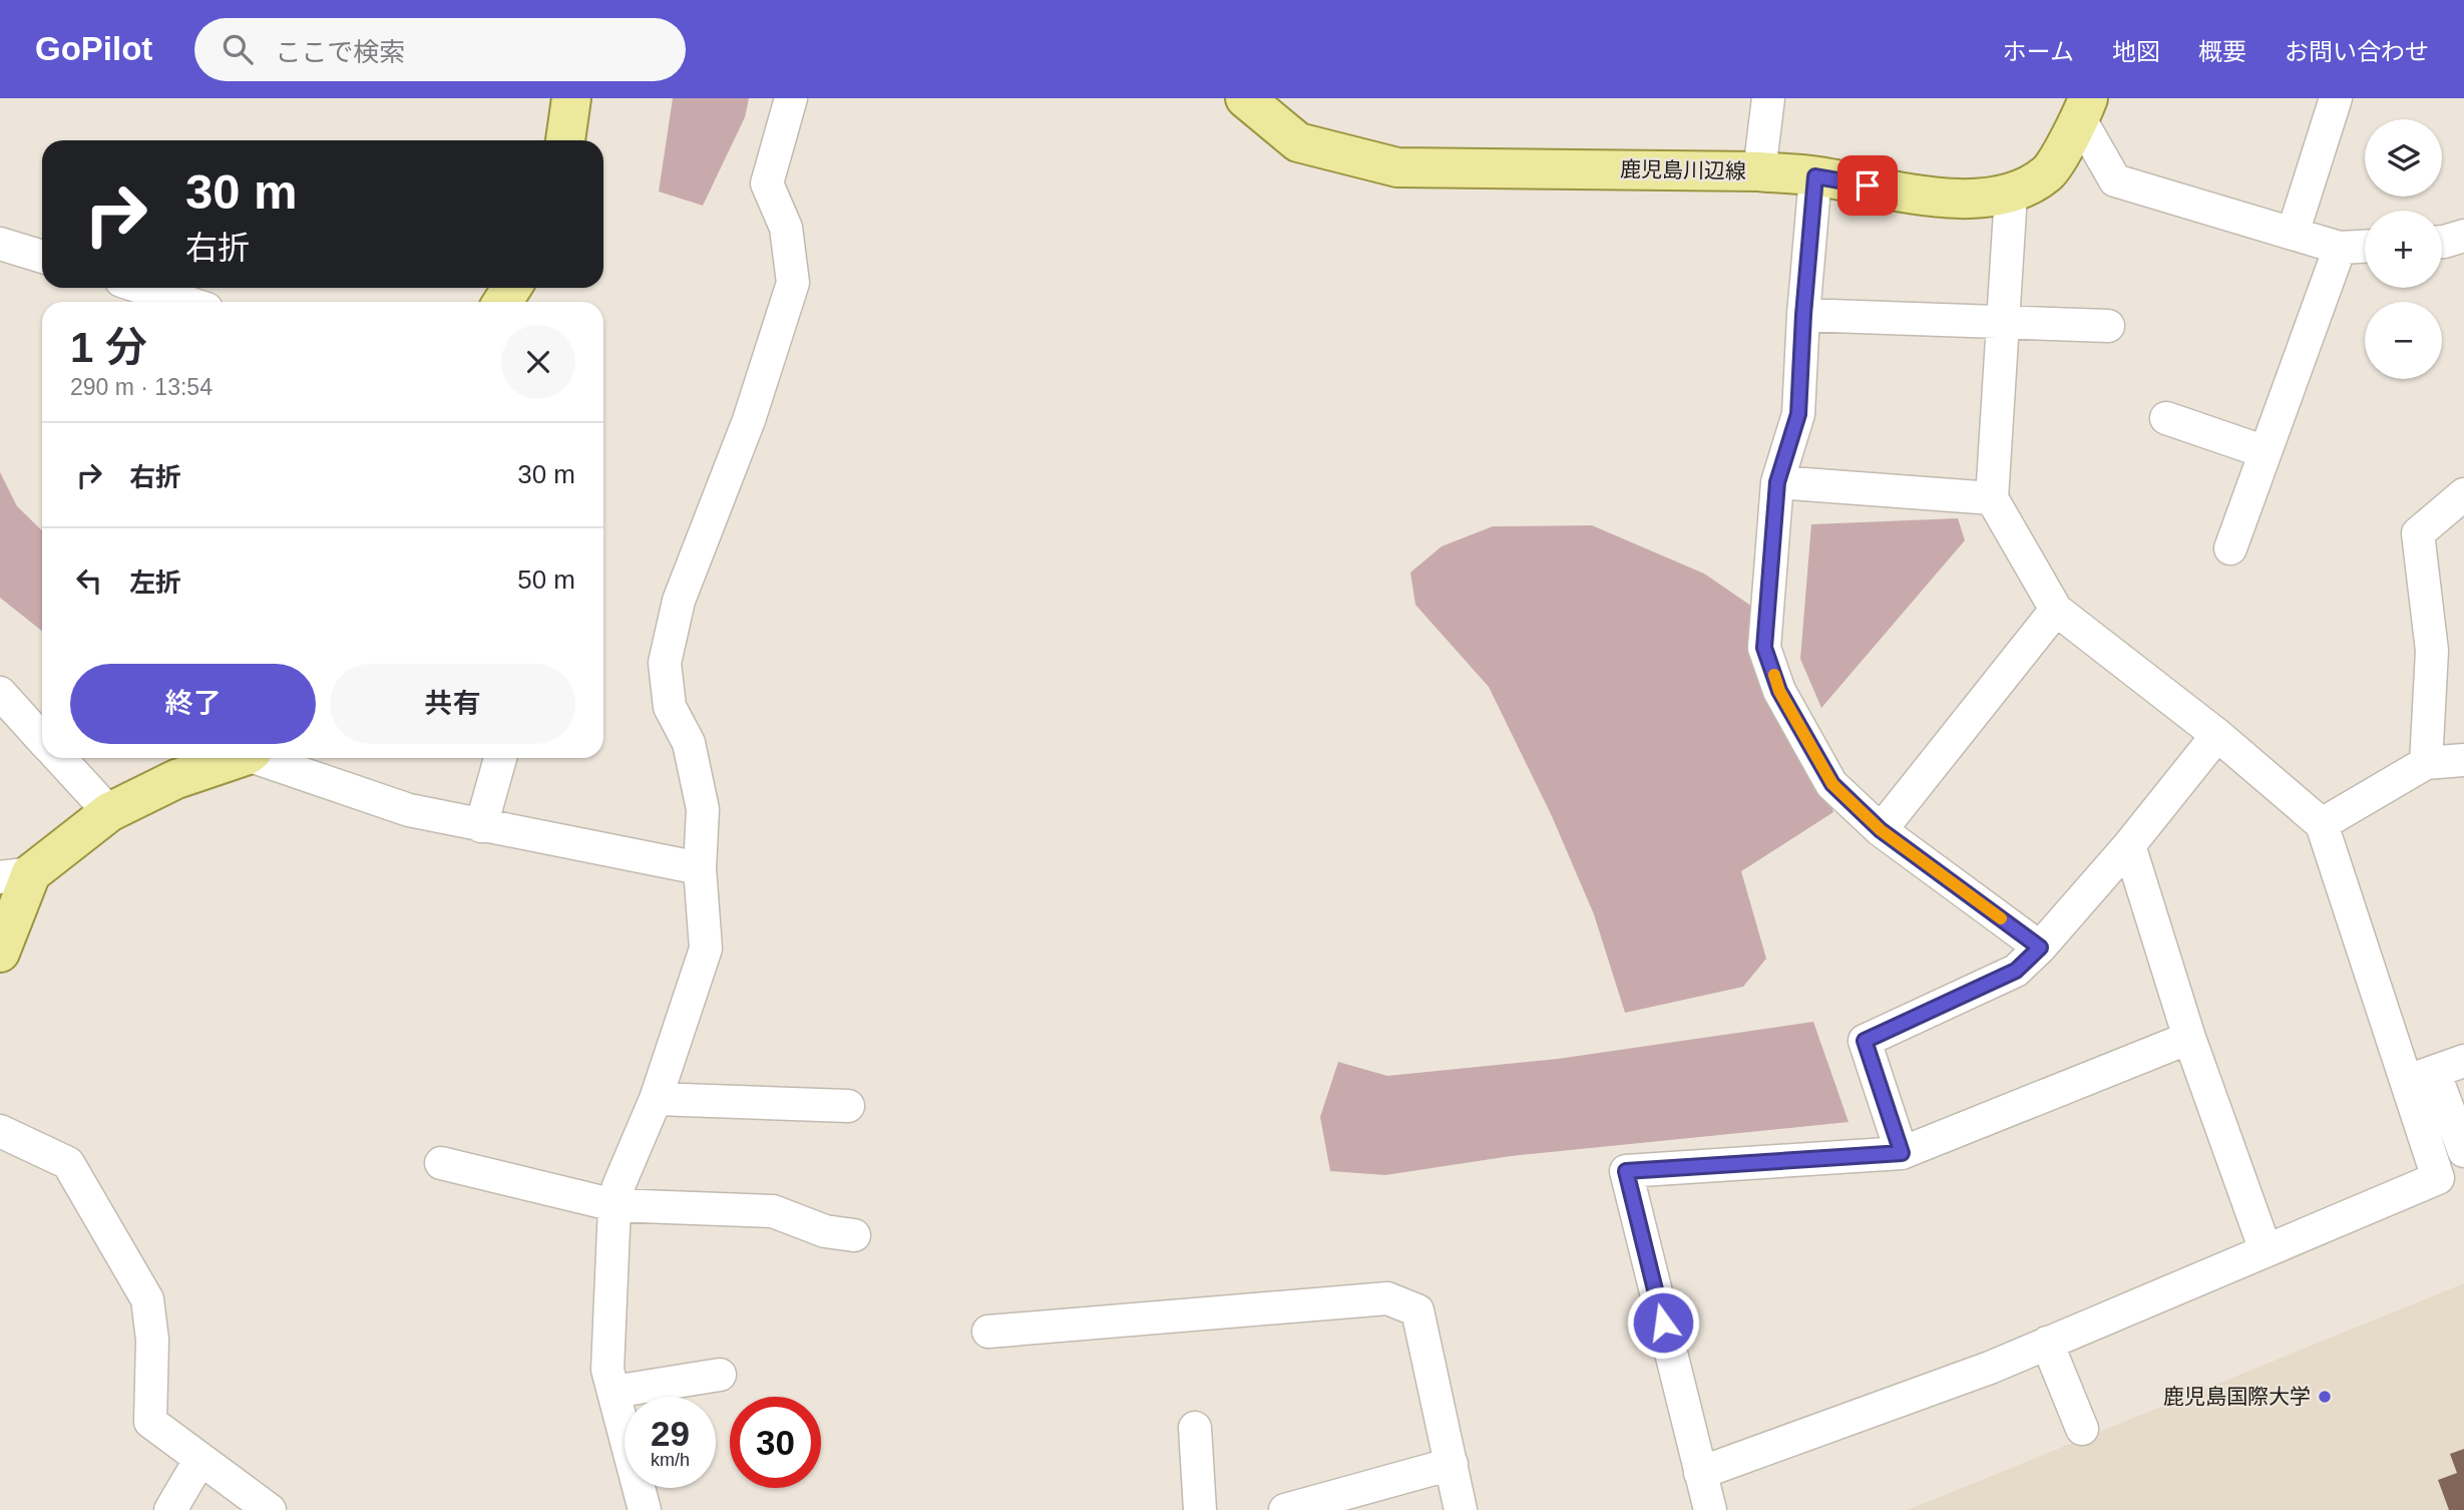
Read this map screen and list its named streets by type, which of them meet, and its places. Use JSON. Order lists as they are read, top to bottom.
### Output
{
  "streets": {
    "main road": ["鹿児島川辺線"]
  },
  "places": ["鹿児島国際大学"],
  "page": {
    "header": "GoPilot",
    "search": "ここで検索",
    "nav": [
      "ホーム",
      "地図",
      "概要",
      "お問い合わせ"
    ],
    "map_buttons": ["+", "−"],
    "turn": ["30 m", "右折"],
    "heading": ["1 分", "290 m · 13:54"],
    "list": [
      {
        "name": "右折",
        "value": "30 m"
      },
      {
        "name": "左折",
        "value": "50 m"
      }
    ],
    "buttons": ["終了", "共有"],
    "speed": "29 km/h",
    "limit": "30"
  }
}
